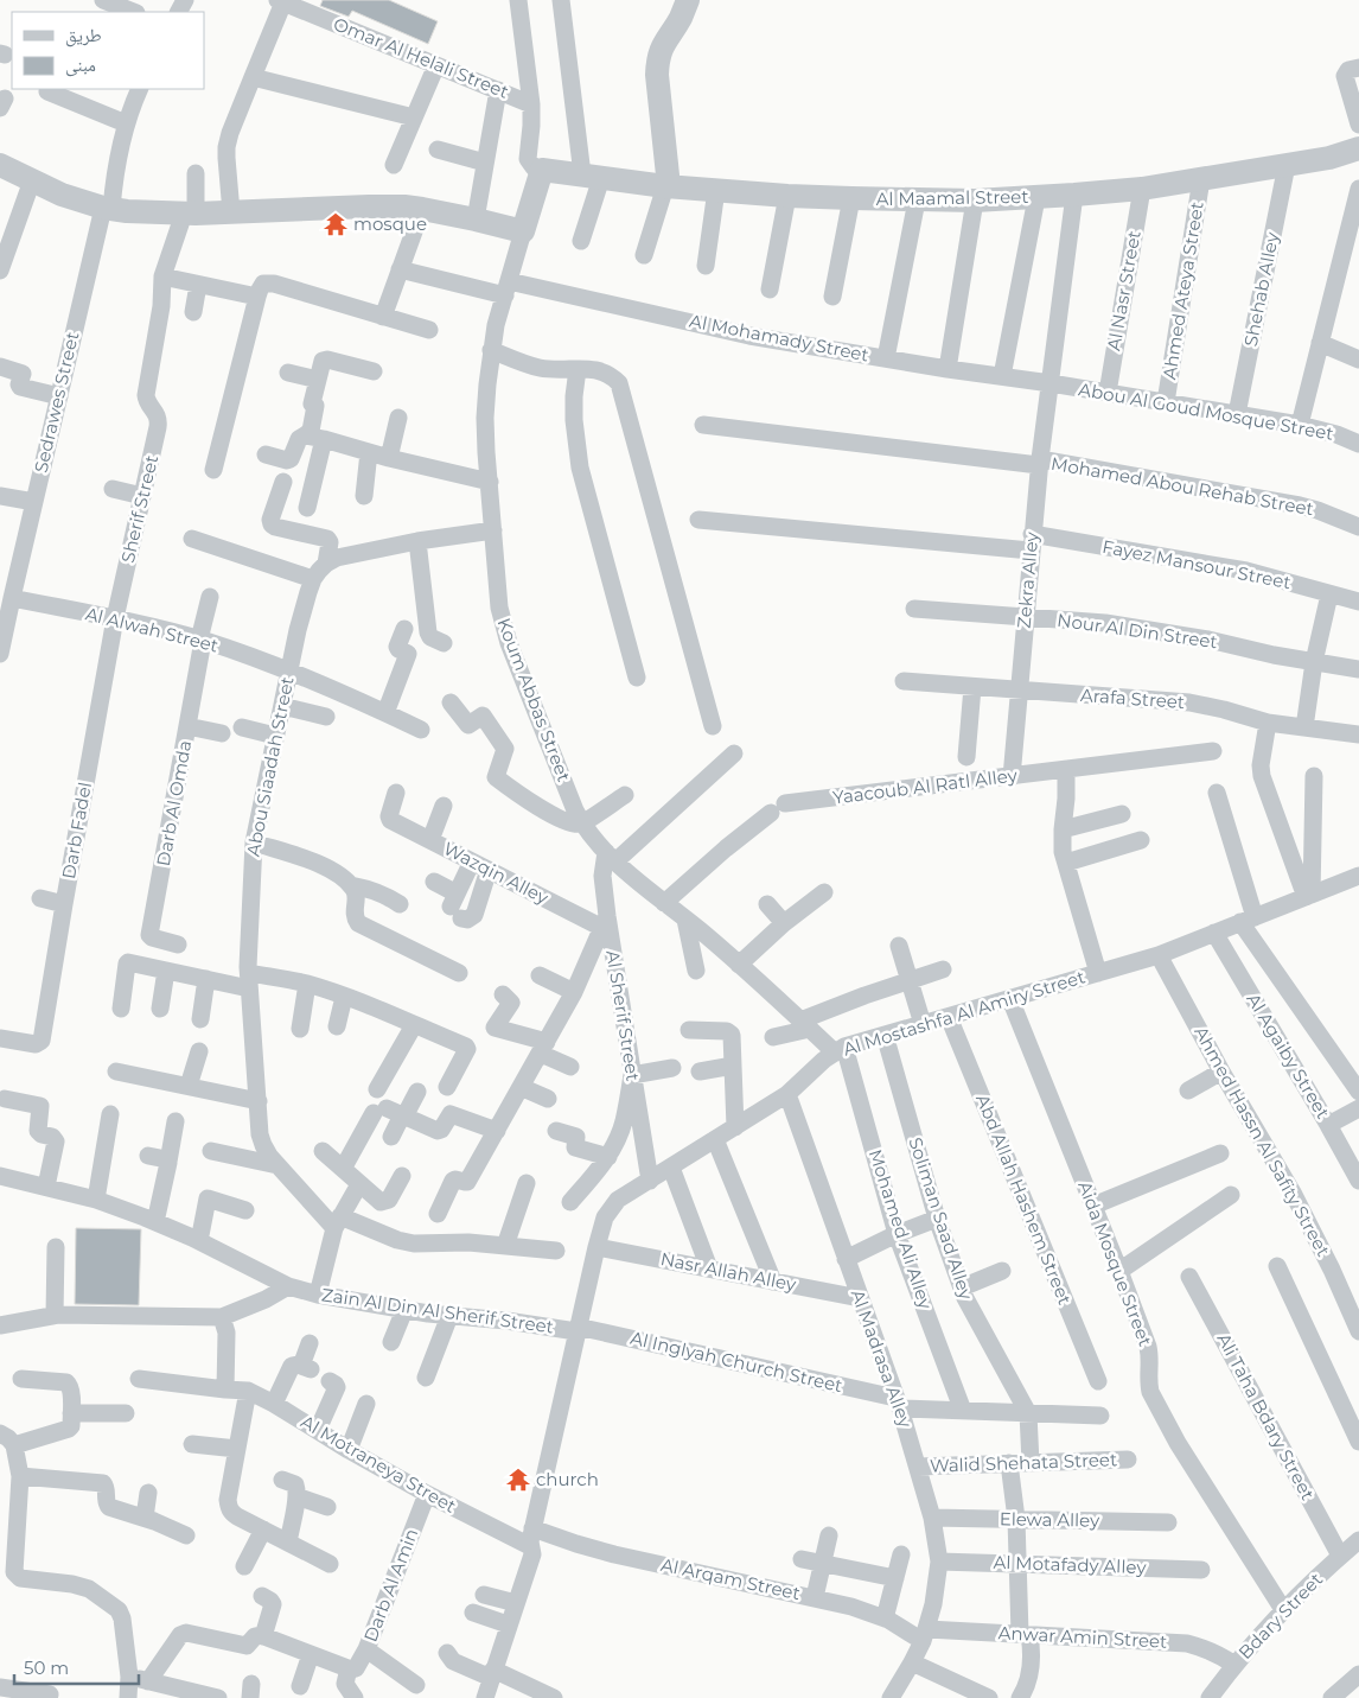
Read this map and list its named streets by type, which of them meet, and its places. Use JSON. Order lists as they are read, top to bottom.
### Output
{
  "streets": {
    "street": [
      "Omar Al Helali Street",
      "Al Maamal Street",
      "Shehab Alley",
      "Al Nasr Street",
      "Ahmed Ateya Street",
      "Al Mohamady Street",
      "Sedrawes Street",
      "Abou Al Goud Mosque Street",
      "Mohamed Abou Rehab Street",
      "Sherif Street",
      "Fayez Mansour Street",
      "Zekra Alley",
      "Al Alwah Street",
      "Nour Al Din Street",
      "Arafa Street",
      "Koum Abbas Street",
      "Abou Siaadah Street",
      "Yaacoub Al Ratl Alley",
      "Darb Al Omda",
      "Darb Fadel",
      "Wazqin Alley",
      "Al Mostashfa Al Amiry Street",
      "Al Sherif Street",
      "Al Agaiby Street",
      "Ahmed Hassn Al Safity Street",
      "Abd Allah Hashem Street",
      "Soliman Saad Alley",
      "Mohamed Ali Alley",
      "Aida Mosque Street",
      "Nasr Allah Alley",
      "Zain Al Din Al Sherif Street",
      "Al Madrasa Alley",
      "Al Inglyah Church Street",
      "Ali Taha Bdary Street",
      "Walid Shehata Street",
      "Al Motraneya Street",
      "Elewa Alley",
      "Al Motafady Alley",
      "Al Arqam Street",
      "Darb Al Amin",
      "Bdary Street",
      "Anwar Amin Street"
    ]
  },
  "crossings": [
    ["Al Maamal Street", "Shehab Alley"],
    ["Al Maamal Street", "Al Nasr Street"],
    ["Al Maamal Street", "Ahmed Ateya Street"],
    ["Al Maamal Street", "Zekra Alley"],
    ["Al Maamal Street", "Koum Abbas Street"],
    ["Shehab Alley", "Abou Al Goud Mosque Street"],
    ["Al Nasr Street", "Abou Al Goud Mosque Street"],
    ["Ahmed Ateya Street", "Abou Al Goud Mosque Street"],
    ["Al Mohamady Street", "Abou Al Goud Mosque Street"],
    ["Al Mohamady Street", "Zekra Alley"],
    ["Al Mohamady Street", "Koum Abbas Street"],
    ["Sedrawes Street", "Al Alwah Street"],
    ["Abou Al Goud Mosque Street", "Zekra Alley"],
    ["Mohamed Abou Rehab Street", "Zekra Alley"],
    ["Sherif Street", "Al Alwah Street"],
    ["Sherif Street", "Darb Fadel"],
    ["Fayez Mansour Street", "Zekra Alley"],
    ["Zekra Alley", "Nour Al Din Street"],
    ["Zekra Alley", "Arafa Street"],
    ["Zekra Alley", "Yaacoub Al Ratl Alley"],
    ["Al Alwah Street", "Abou Siaadah Street"],
    ["Al Alwah Street", "Darb Al Omda"],
    ["Al Alwah Street", "Darb Fadel"],
    ["Koum Abbas Street", "Abou Siaadah Street"],
    ["Koum Abbas Street", "Yaacoub Al Ratl Alley"],
    ["Koum Abbas Street", "Al Mostashfa Al Amiry Street"],
    ["Koum Abbas Street", "Al Sherif Street"],
    ["Koum Abbas Street", "Mohamed Ali Alley"],
    ["Wazqin Alley", "Al Sherif Street"],
    ["Al Mostashfa Al Amiry Street", "Al Sherif Street"],
    ["Al Mostashfa Al Amiry Street", "Al Agaiby Street"],
    ["Al Mostashfa Al Amiry Street", "Ahmed Hassn Al Safity Street"],
    ["Al Mostashfa Al Amiry Street", "Abd Allah Hashem Street"],
    ["Al Mostashfa Al Amiry Street", "Soliman Saad Alley"],
    ["Al Mostashfa Al Amiry Street", "Mohamed Ali Alley"],
    ["Al Mostashfa Al Amiry Street", "Aida Mosque Street"],
    ["Al Mostashfa Al Amiry Street", "Nasr Allah Alley"],
    ["Al Mostashfa Al Amiry Street", "Zain Al Din Al Sherif Street"],
    ["Al Mostashfa Al Amiry Street", "Al Madrasa Alley"],
    ["Al Mostashfa Al Amiry Street", "Al Inglyah Church Street"],
    ["Al Mostashfa Al Amiry Street", "Al Motraneya Street"],
    ["Al Mostashfa Al Amiry Street", "Al Arqam Street"],
    ["Soliman Saad Alley", "Al Inglyah Church Street"],
    ["Soliman Saad Alley", "Walid Shehata Street"],
    ["Mohamed Ali Alley", "Al Inglyah Church Street"],
    ["Aida Mosque Street", "Bdary Street"],
    ["Nasr Allah Alley", "Al Madrasa Alley"],
    ["Zain Al Din Al Sherif Street", "Al Inglyah Church Street"],
    ["Al Madrasa Alley", "Al Inglyah Church Street"],
    ["Al Madrasa Alley", "Walid Shehata Street"],
    ["Al Madrasa Alley", "Elewa Alley"],
    ["Al Madrasa Alley", "Al Motafady Alley"],
    ["Al Madrasa Alley", "Al Arqam Street"],
    ["Al Madrasa Alley", "Anwar Amin Street"],
    ["Ali Taha Bdary Street", "Bdary Street"],
    ["Al Motraneya Street", "Darb Al Amin"],
    ["Al Arqam Street", "Anwar Amin Street"],
    ["Bdary Street", "Anwar Amin Street"]
  ],
  "places": {
    "temple": ["mosque", "church"]
  },
  "legend": ["طريق", "مبنى"],
  "scale_bar": "50 m"
}
